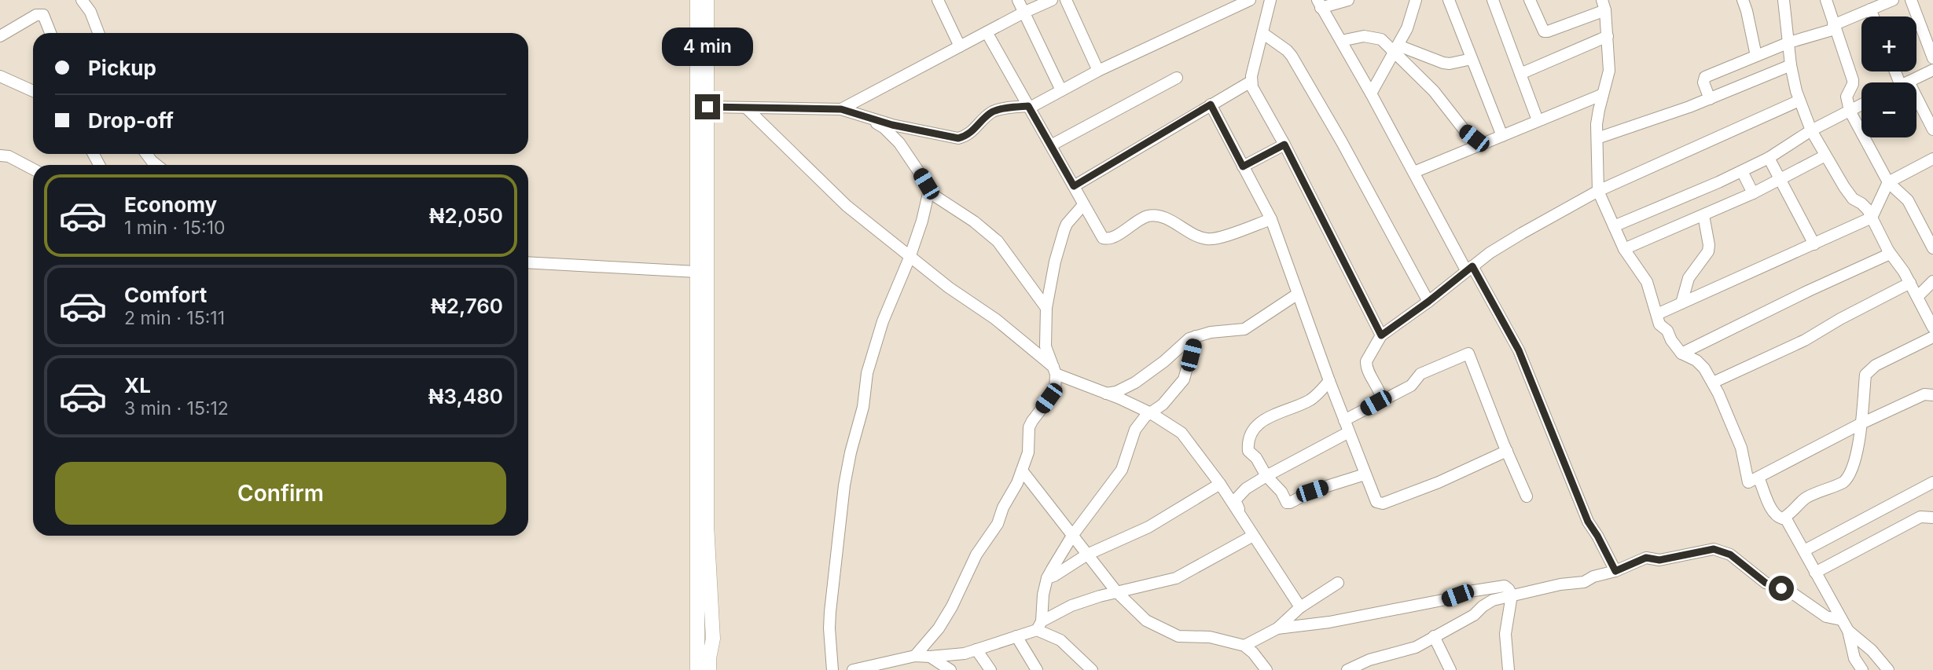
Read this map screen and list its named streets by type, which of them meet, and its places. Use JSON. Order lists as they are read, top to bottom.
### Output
{
  "page": {
    "map_buttons": ["+", "−"],
    "bubble": "4 min",
    "banner": ["Pickup", "Drop-off"],
    "list": [
      {
        "name": "Economy",
        "note": "1 min · 15:10",
        "value": "₦2,050"
      },
      {
        "name": "Comfort",
        "note": "2 min · 15:11",
        "value": "₦2,760"
      },
      {
        "name": "XL",
        "note": "3 min · 15:12",
        "value": "₦3,480"
      }
    ],
    "buttons": "Confirm"
  }
}
